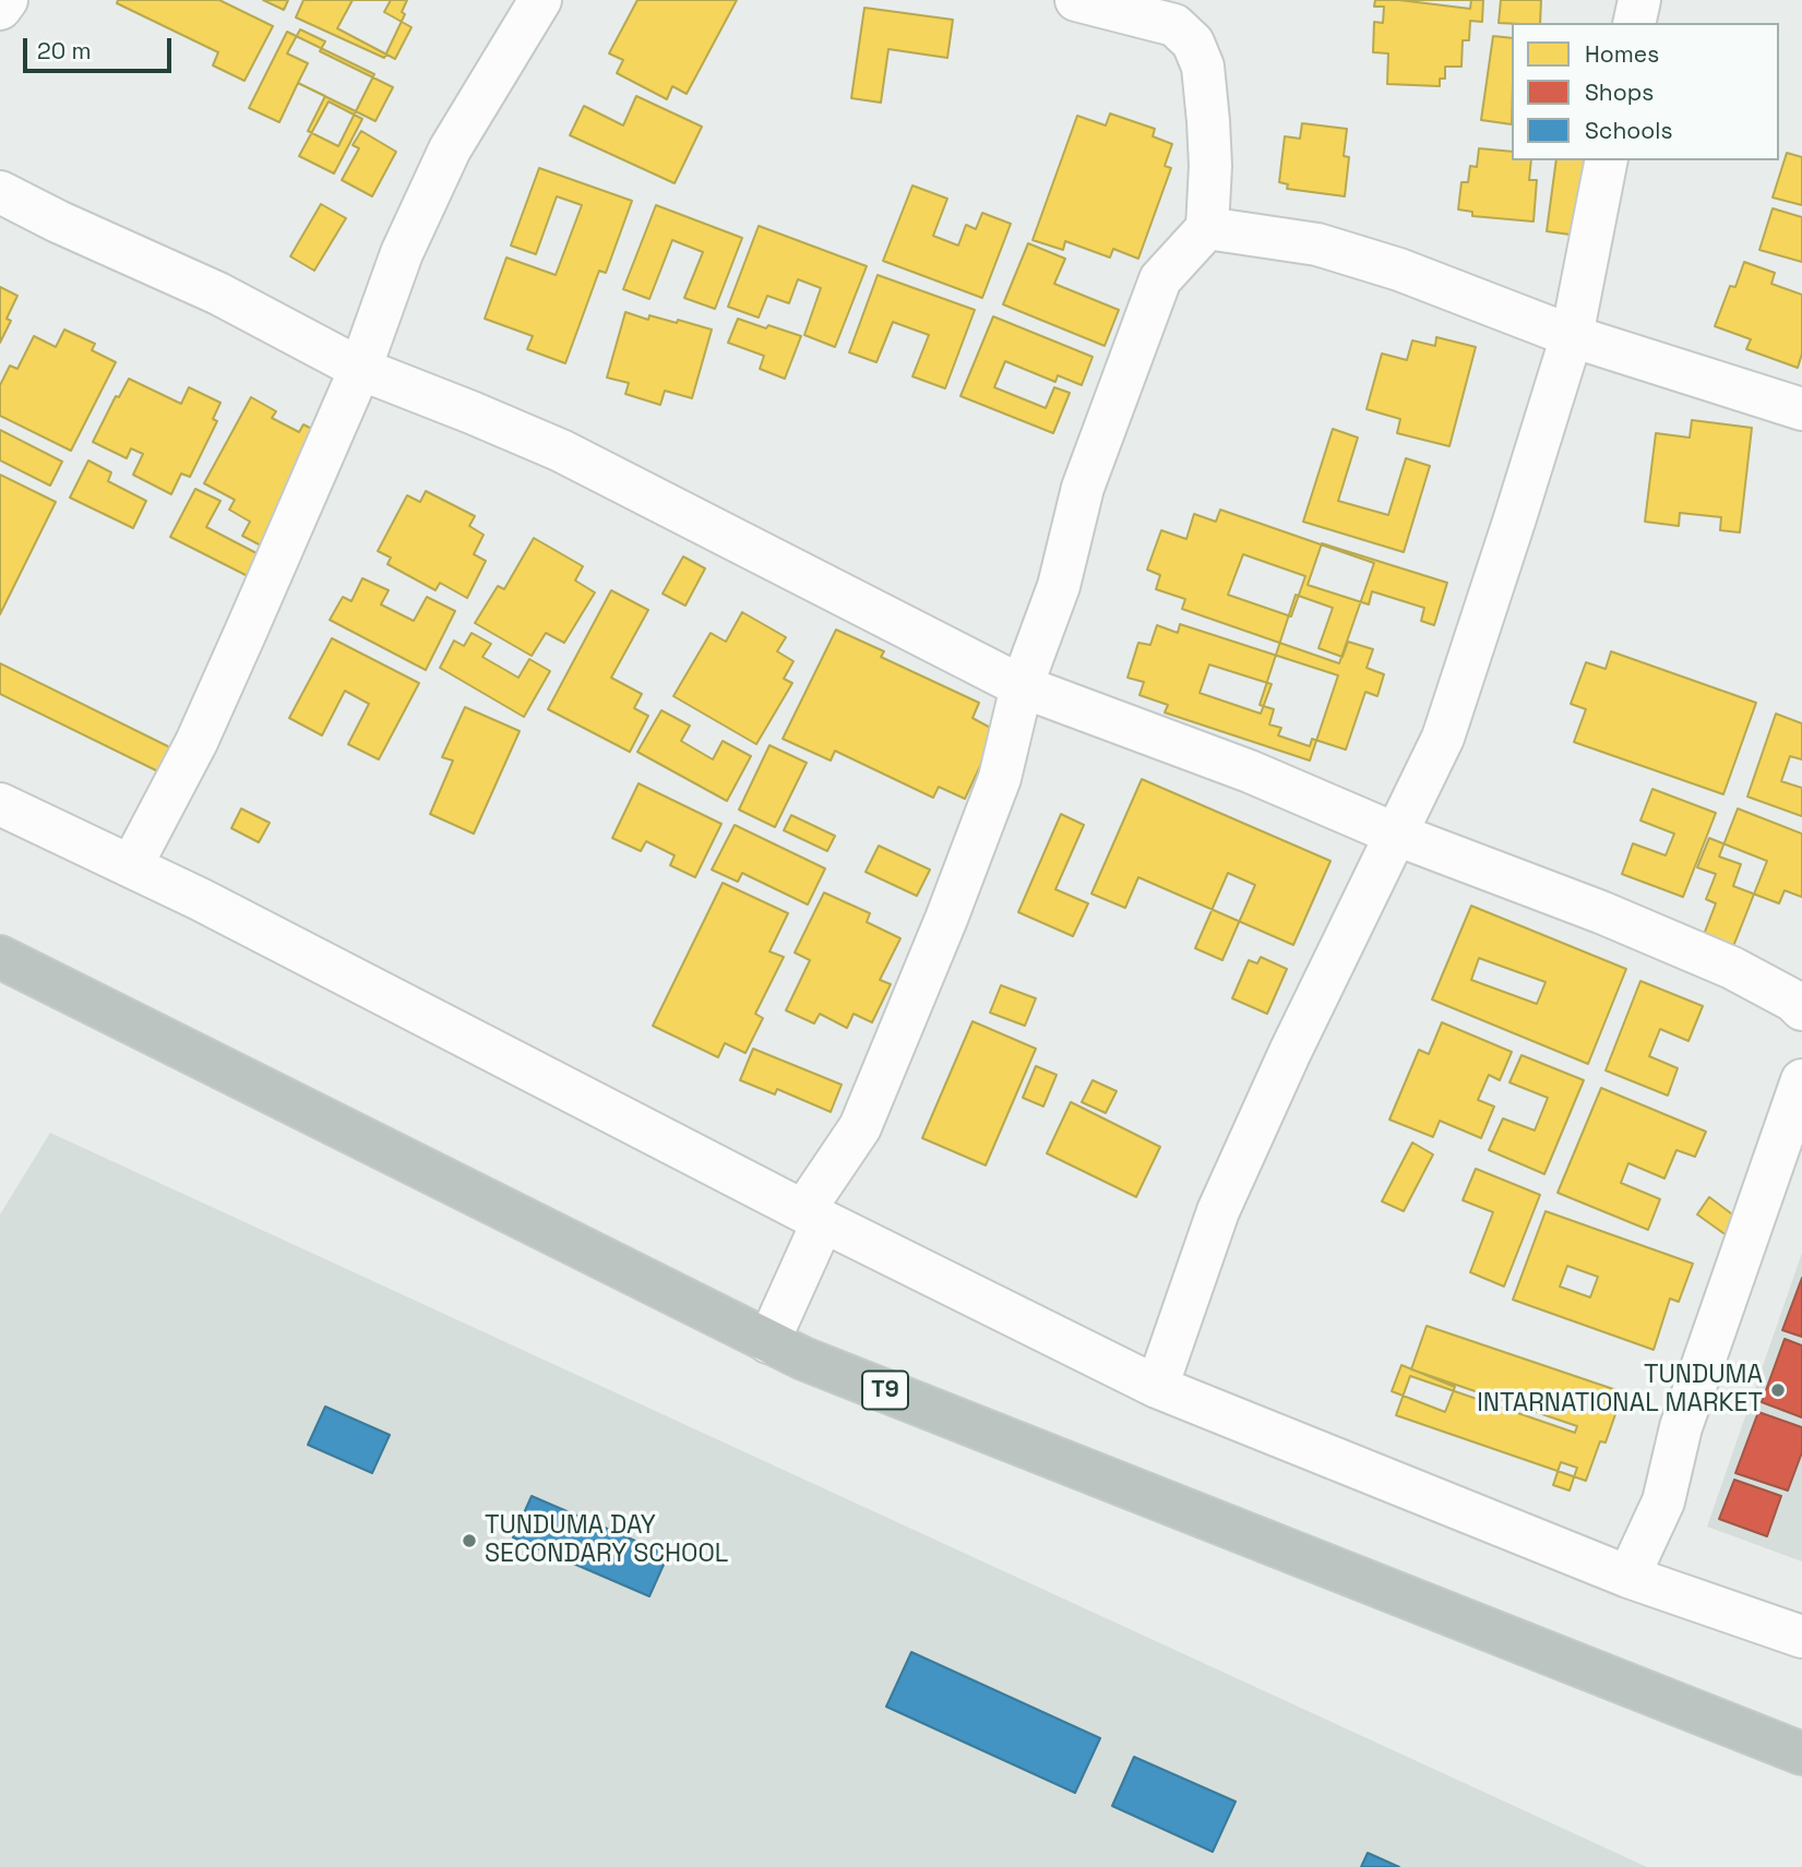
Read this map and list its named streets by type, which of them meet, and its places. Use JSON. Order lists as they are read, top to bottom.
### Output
{
  "streets": {
    "highway": ["T9"]
  },
  "places": ["TUNDUMA INTARNATIONAL MARKET", "TUNDUMA DAY SECONDARY SCHOOL"],
  "legend": ["Homes", "Shops", "Schools"],
  "scale_bar": "20 m"
}
